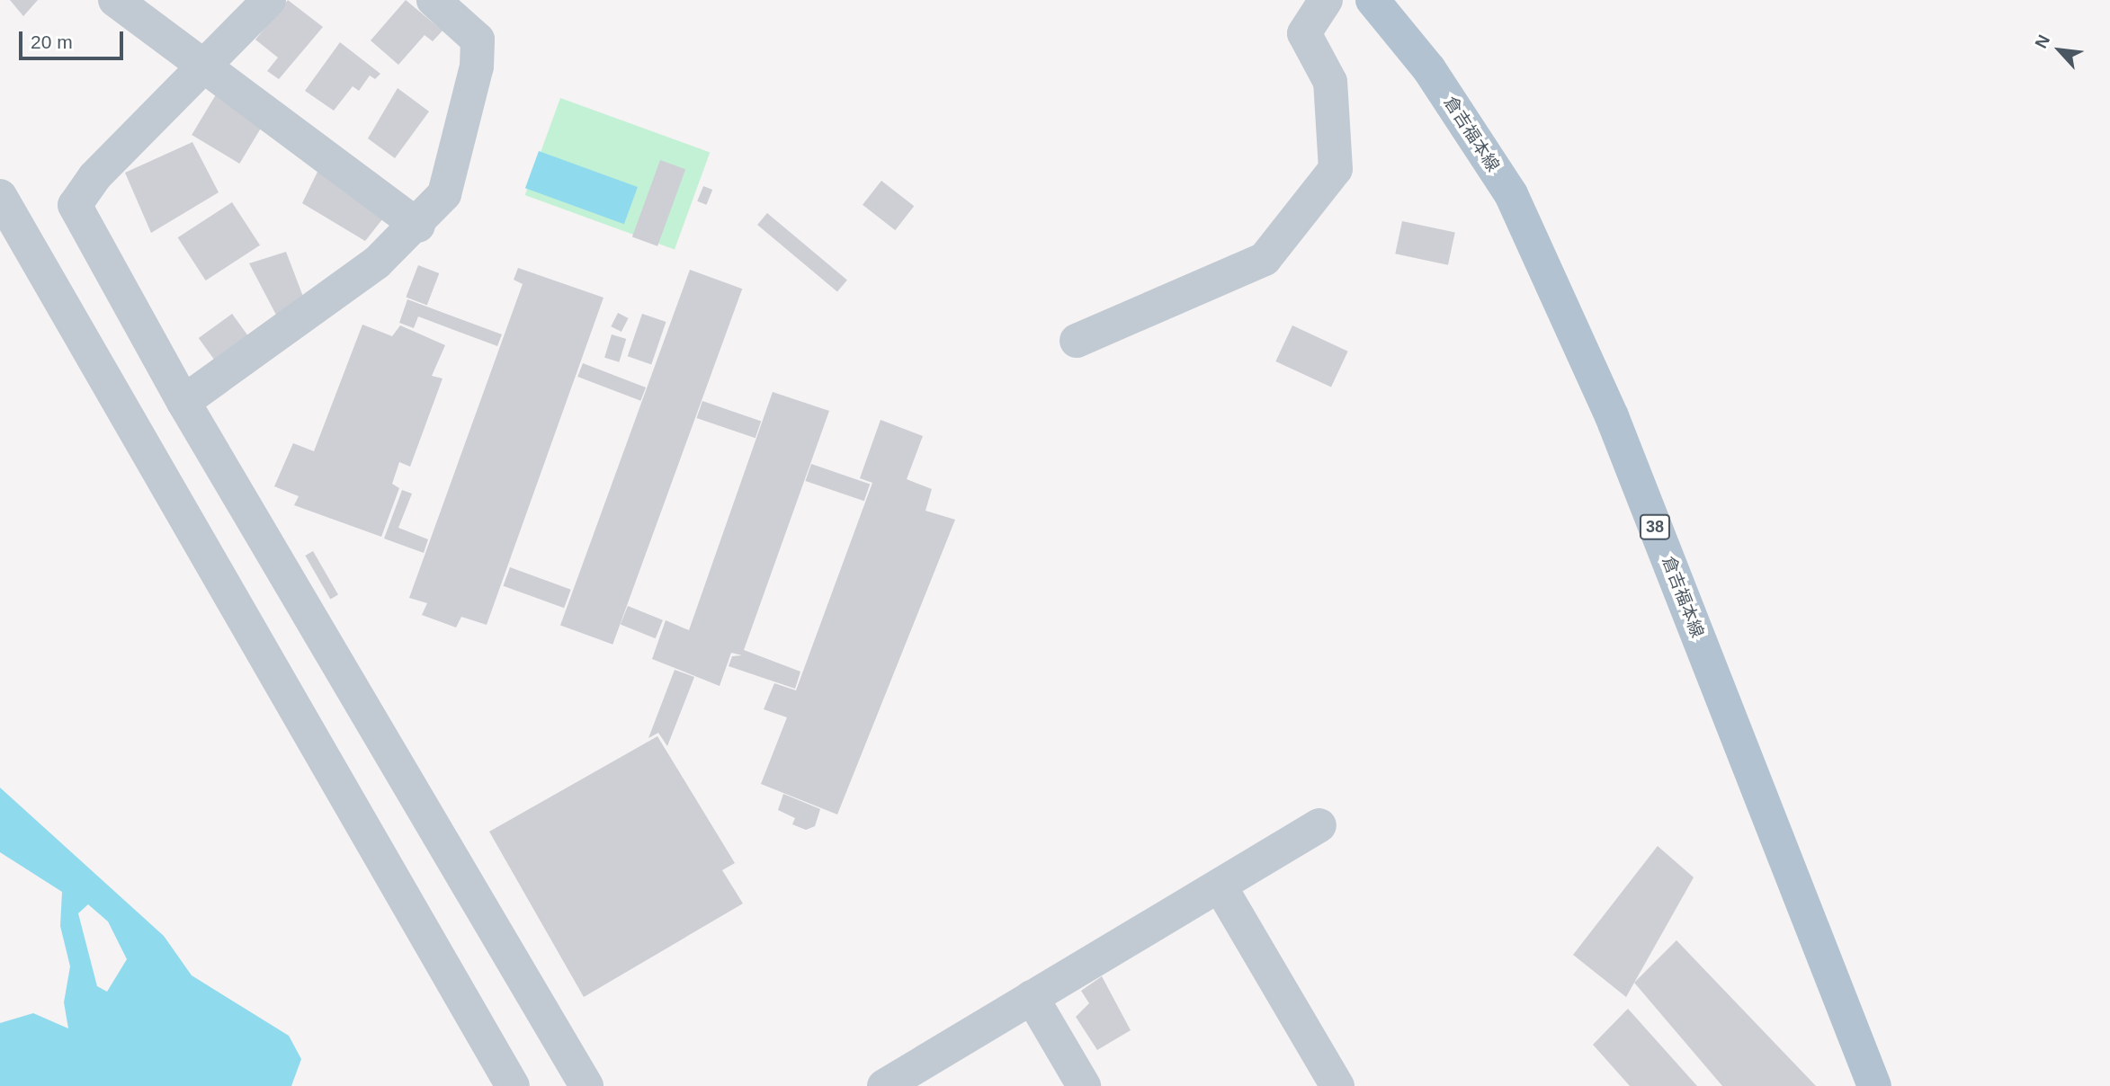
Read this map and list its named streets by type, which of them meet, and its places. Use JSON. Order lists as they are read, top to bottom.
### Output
{
  "streets": {
    "main road": ["倉吉福本線", "38"]
  },
  "scale_bar": "20 m",
  "north": "top left"
}
